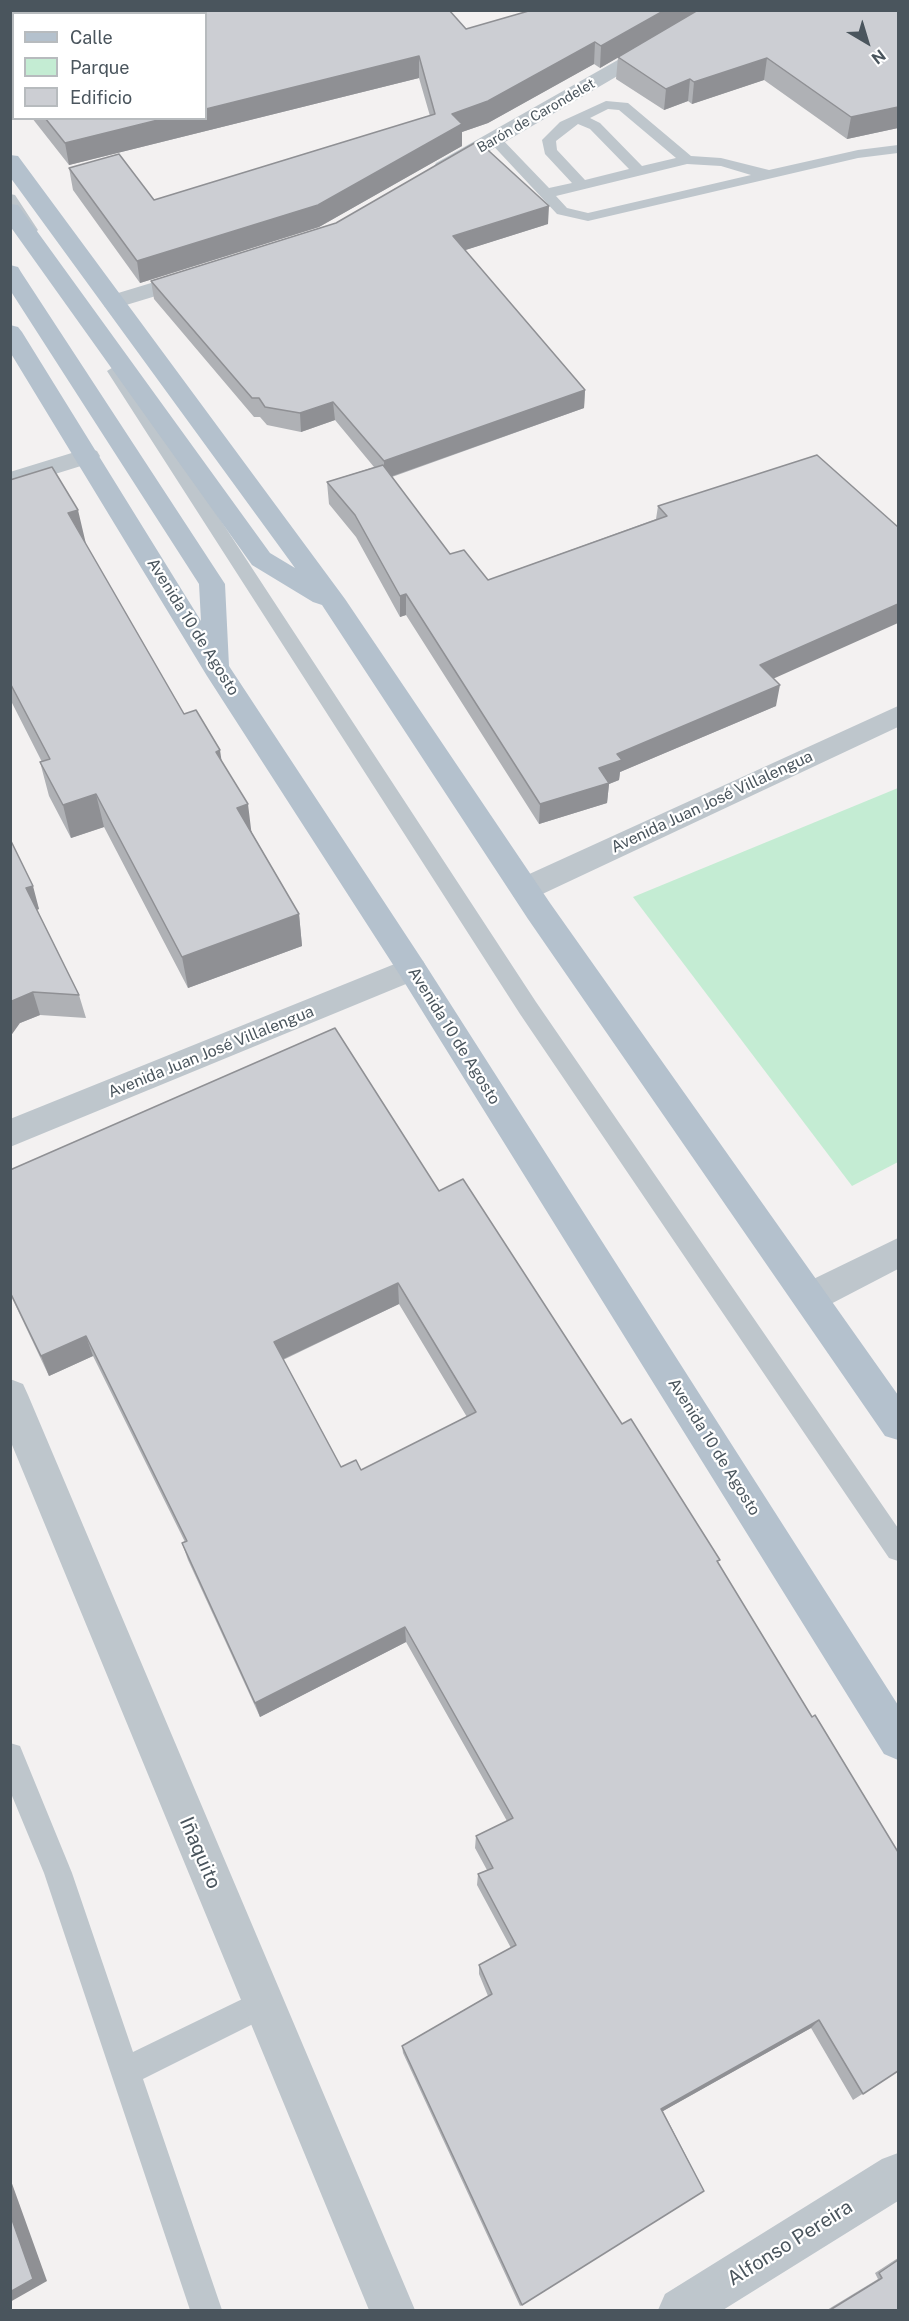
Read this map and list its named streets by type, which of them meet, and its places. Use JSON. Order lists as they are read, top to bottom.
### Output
{
  "streets": {
    "main road": ["Avenida 10 de Agosto"],
    "street": [
      "Barón de Carondelet",
      "Avenida Juan José Villalengua",
      "Iñaquito",
      "Alfonso Pereira"
    ]
  },
  "crossings": [
    ["Avenida 10 de Agosto", "Avenida Juan José Villalengua"]
  ],
  "legend": ["Calle", "Parque", "Edificio"],
  "north": "bottom right"
}
